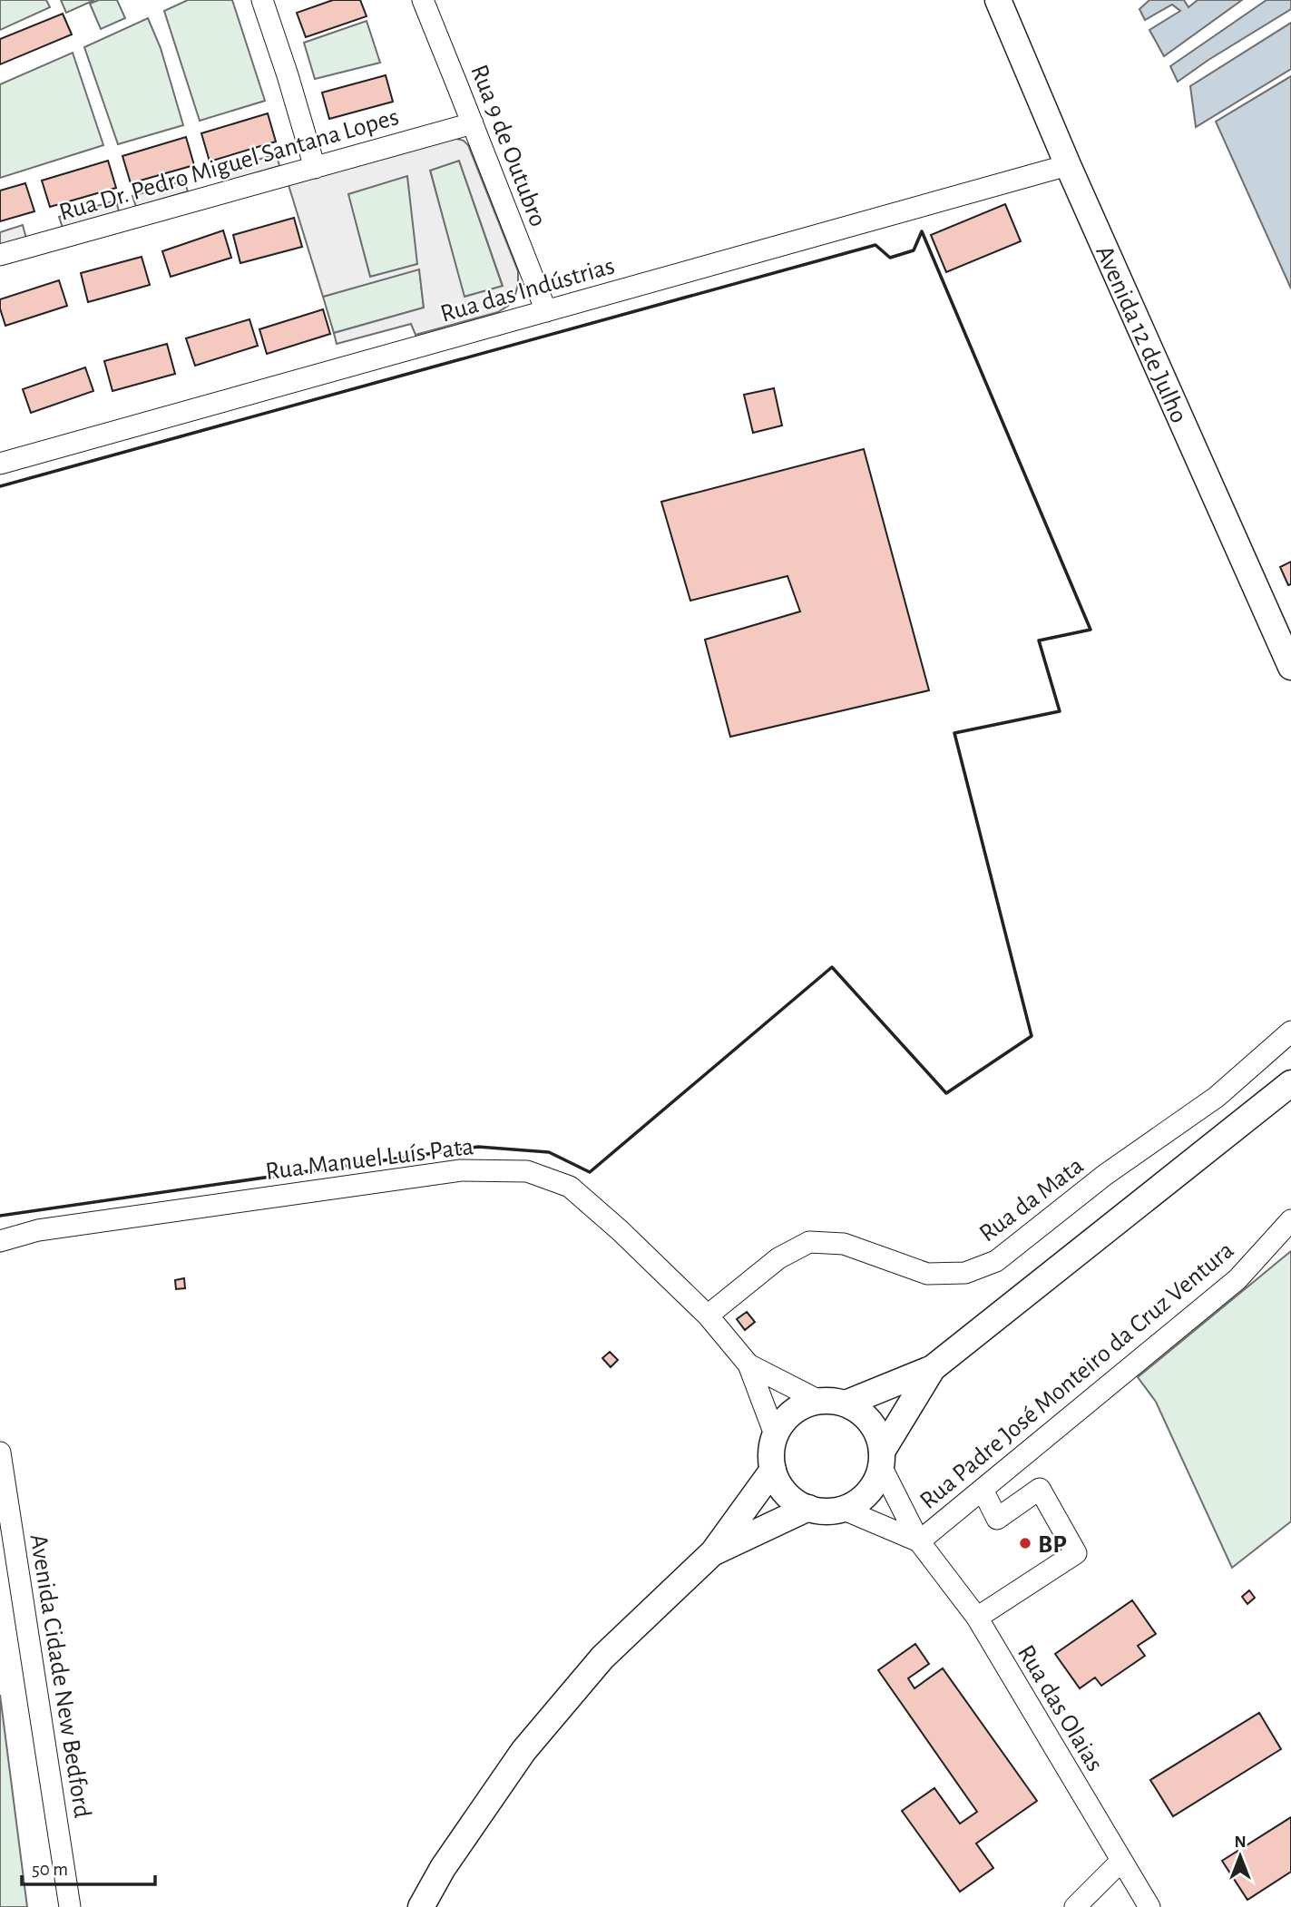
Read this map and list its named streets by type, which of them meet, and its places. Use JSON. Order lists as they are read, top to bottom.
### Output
{
  "streets": {
    "main road": ["Avenida 12 de Julho"],
    "street": [
      "Rua 9 de Outubro",
      "Rua Dr. Pedro Miguel Santana Lopes",
      "Rua das Indústrias",
      "Rua Manuel Luís Pata",
      "Rua da Mata",
      "Rua Padre José Monteiro da Cruz Ventura",
      "Avenida Cidade New Bedford",
      "Rua das Olaias"
    ]
  },
  "crossings": [
    ["Rua 9 de Outubro", "Rua Dr. Pedro Miguel Santana Lopes"],
    ["Rua 9 de Outubro", "Rua das Indústrias"],
    ["Rua das Indústrias", "Avenida 12 de Julho"],
    ["Rua Manuel Luís Pata", "Rua da Mata"],
    ["Rua Padre José Monteiro da Cruz Ventura", "Rua das Olaias"]
  ],
  "places": ["BP"],
  "scale_bar": "50 m",
  "north": "top"
}
